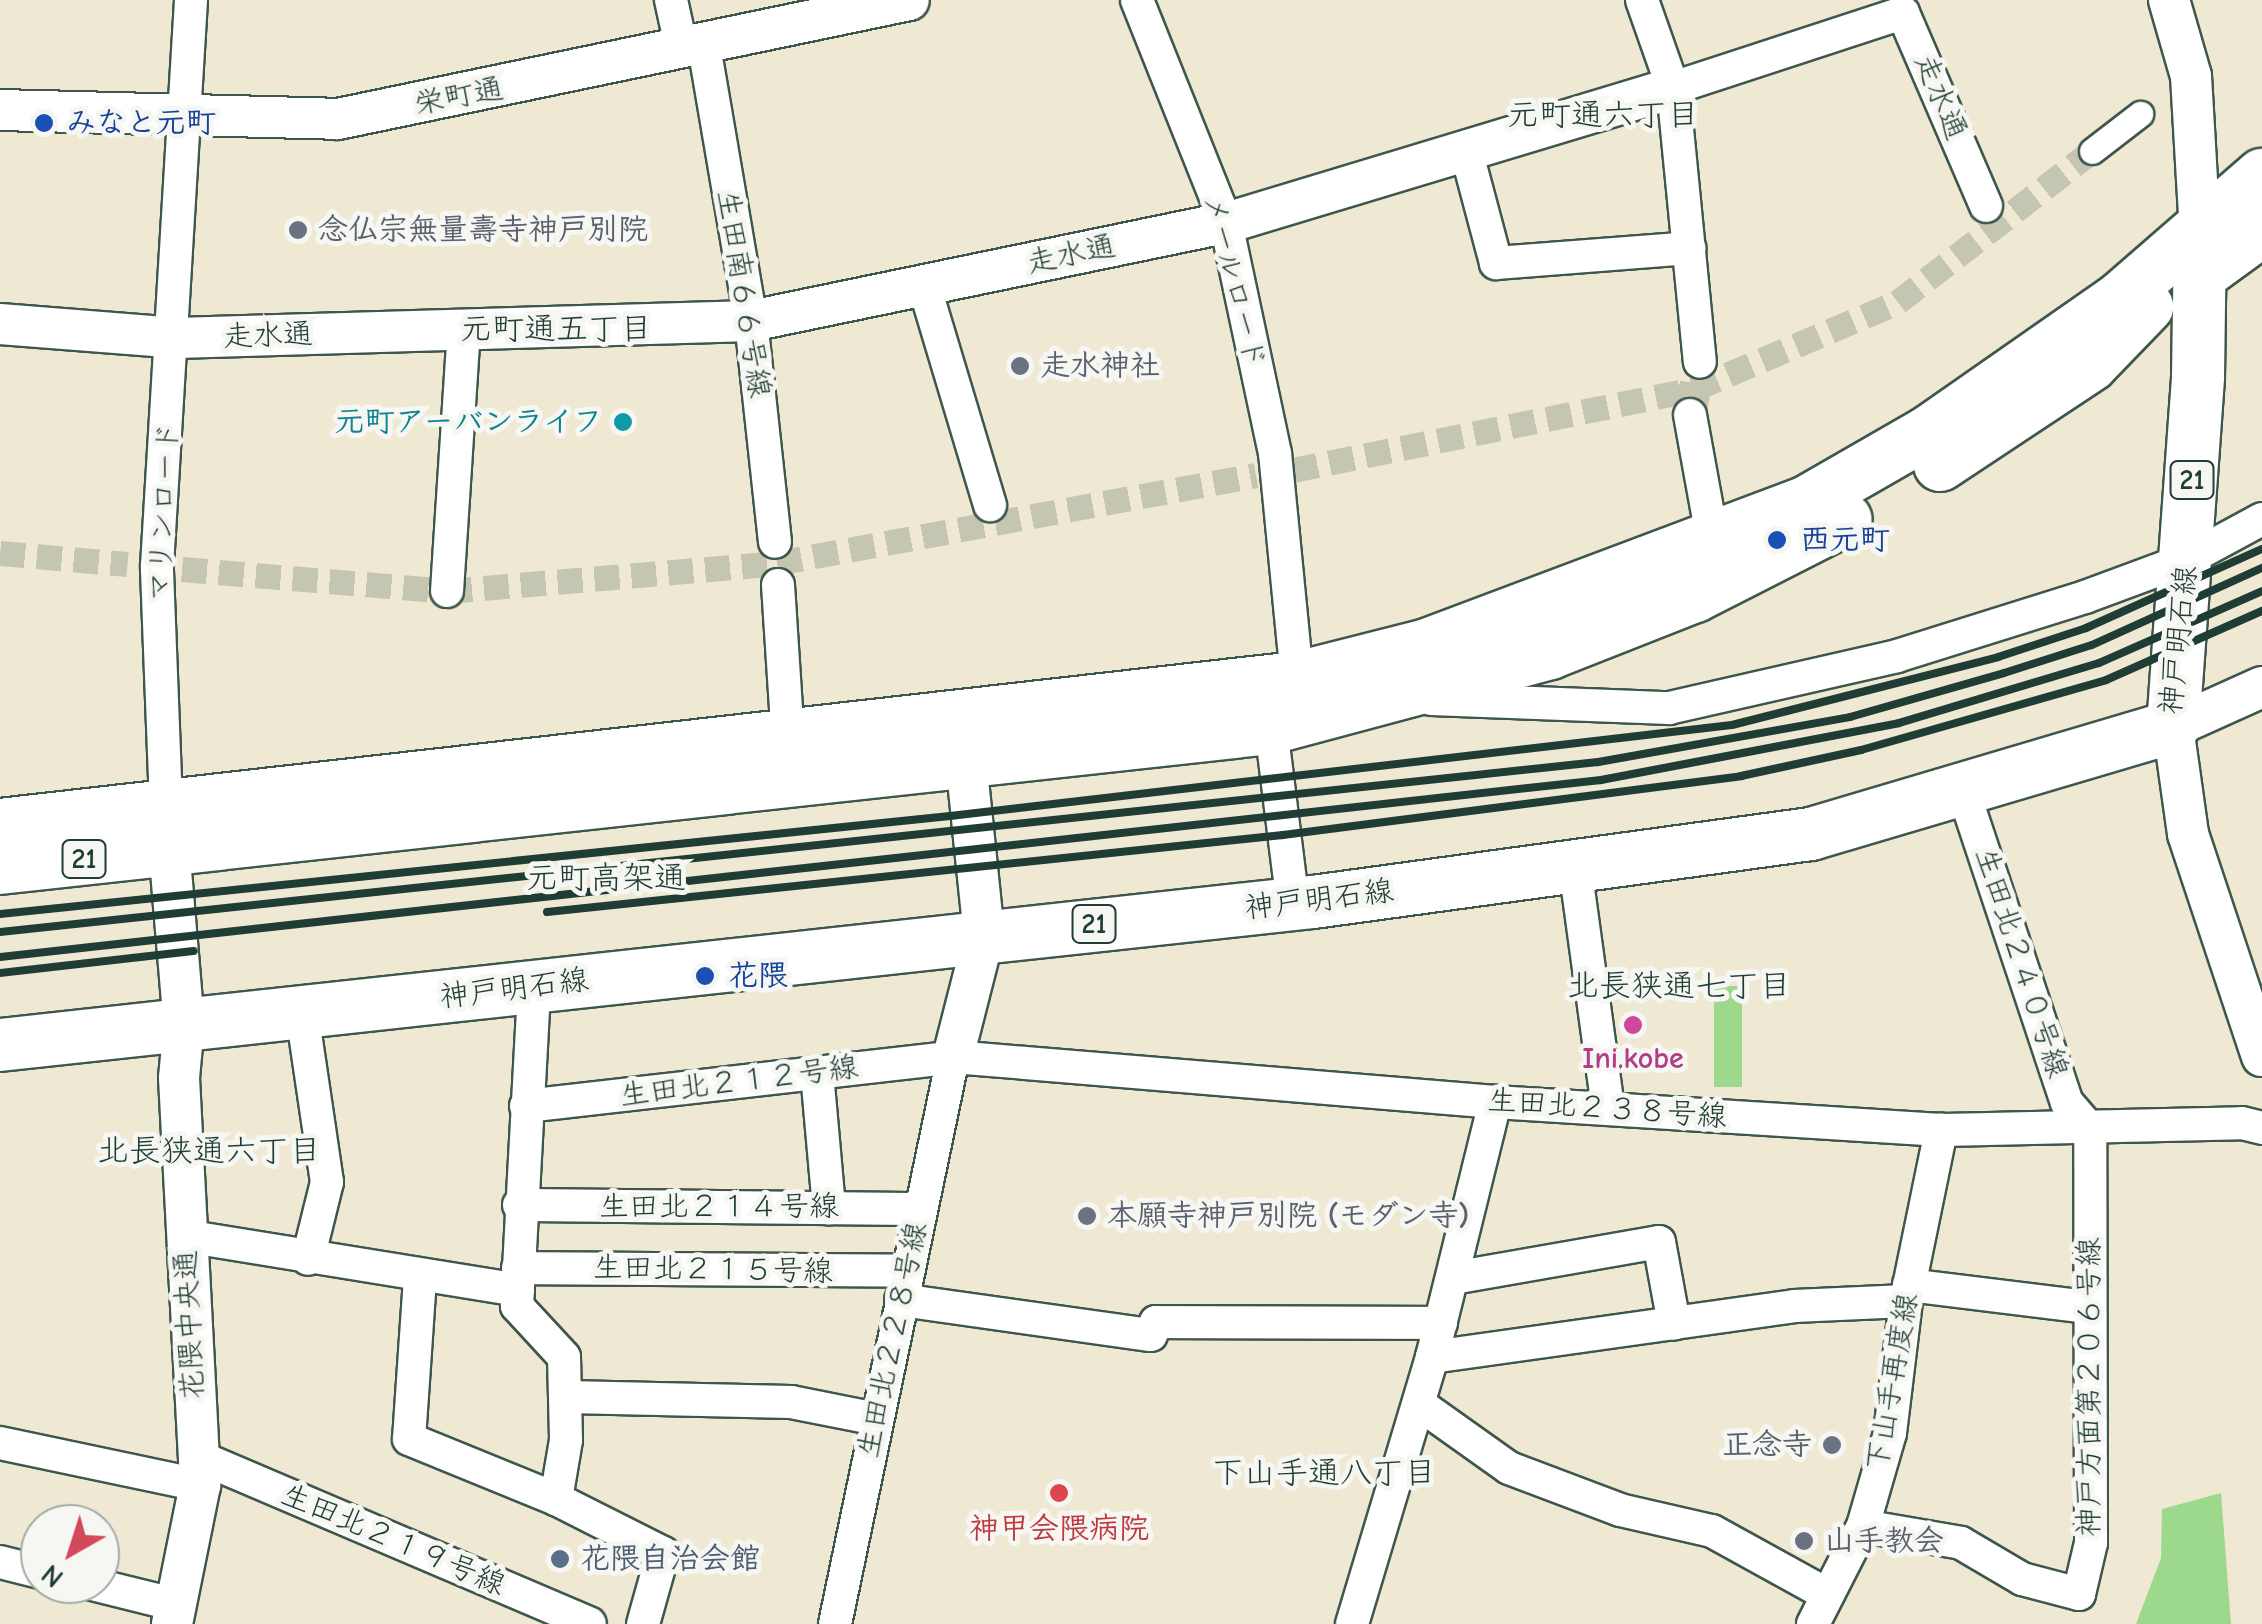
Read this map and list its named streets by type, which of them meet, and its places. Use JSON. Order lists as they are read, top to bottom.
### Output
{
  "streets": {
    "main road": ["21", "神戸明石線"],
    "street": [
      "栄町通",
      "走水通",
      "メールロード",
      "生田南６６号線",
      "マリンロード",
      "生田北２４０号線",
      "生田北２１２号線",
      "生田北２３８号線",
      "生田北２１４号線",
      "生田北２１５号線",
      "花隈中央通",
      "生田北２２８号線",
      "下山手再度線",
      "神戸方面第２０６号線",
      "生田北２１９号線"
    ]
  },
  "crossings": [
    ["栄町通", "生田南６６号線"],
    ["栄町通", "マリンロード"],
    ["走水通", "メールロード"],
    ["走水通", "生田南６６号線"],
    ["走水通", "マリンロード"],
    ["メールロード", "21"],
    ["21", "マリンロード"],
    ["21", "神戸明石線"],
    ["マリンロード", "神戸明石線"],
    ["マリンロード", "花隈中央通"],
    ["神戸明石線", "生田北２４０号線"],
    ["神戸明石線", "花隈中央通"],
    ["生田北２４０号線", "生田北２３８号線"],
    ["生田北２４０号線", "神戸方面第２０６号線"],
    ["生田北２１２号線", "生田北２３８号線"],
    ["生田北２１２号線", "生田北２２８号線"],
    ["生田北２３８号線", "生田北２２８号線"],
    ["生田北２３８号線", "下山手再度線"],
    ["生田北２３８号線", "神戸方面第２０６号線"],
    ["生田北２１４号線", "生田北２２８号線"],
    ["生田北２１５号線", "花隈中央通"],
    ["生田北２１５号線", "生田北２２８号線"],
    ["花隈中央通", "生田北２１９号線"],
    ["下山手再度線", "神戸方面第２０６号線"]
  ],
  "districts": [
    "元町通六丁目",
    "元町通五丁目",
    "元町高架通",
    "北長狭通七丁目",
    "北長狭通六丁目",
    "下山手通八丁目"
  ],
  "places": [
    "みなと元町",
    "念仏宗無量壽寺神戸別院",
    "走水神社",
    "元町アーバンライフ",
    "西元町",
    "花隈",
    "Ini.kobe",
    "本願寺神戸別院 (モダン寺)",
    "正念寺",
    "神甲会隈病院",
    "山手教会",
    "花隈自治会館"
  ],
  "north": "bottom left"
}
